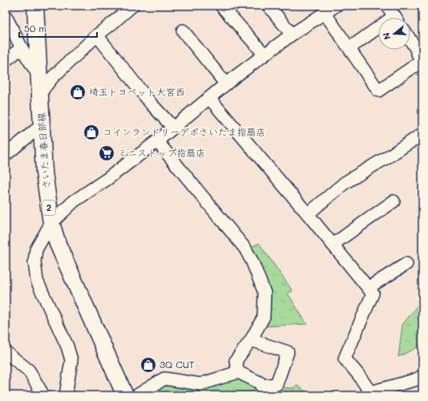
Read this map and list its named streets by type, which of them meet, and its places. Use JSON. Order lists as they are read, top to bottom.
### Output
{
  "streets": {
    "main road": ["さいたま春日部線", "2"]
  },
  "places": {
    "shop": ["埼玉トヨペット大宮西", "コインランドリーデポさいたま指扇店", "3Q CUT"],
    "supermarket": ["ミニストップ指扇店"]
  },
  "scale_bar": "50 m",
  "north": "left"
}
